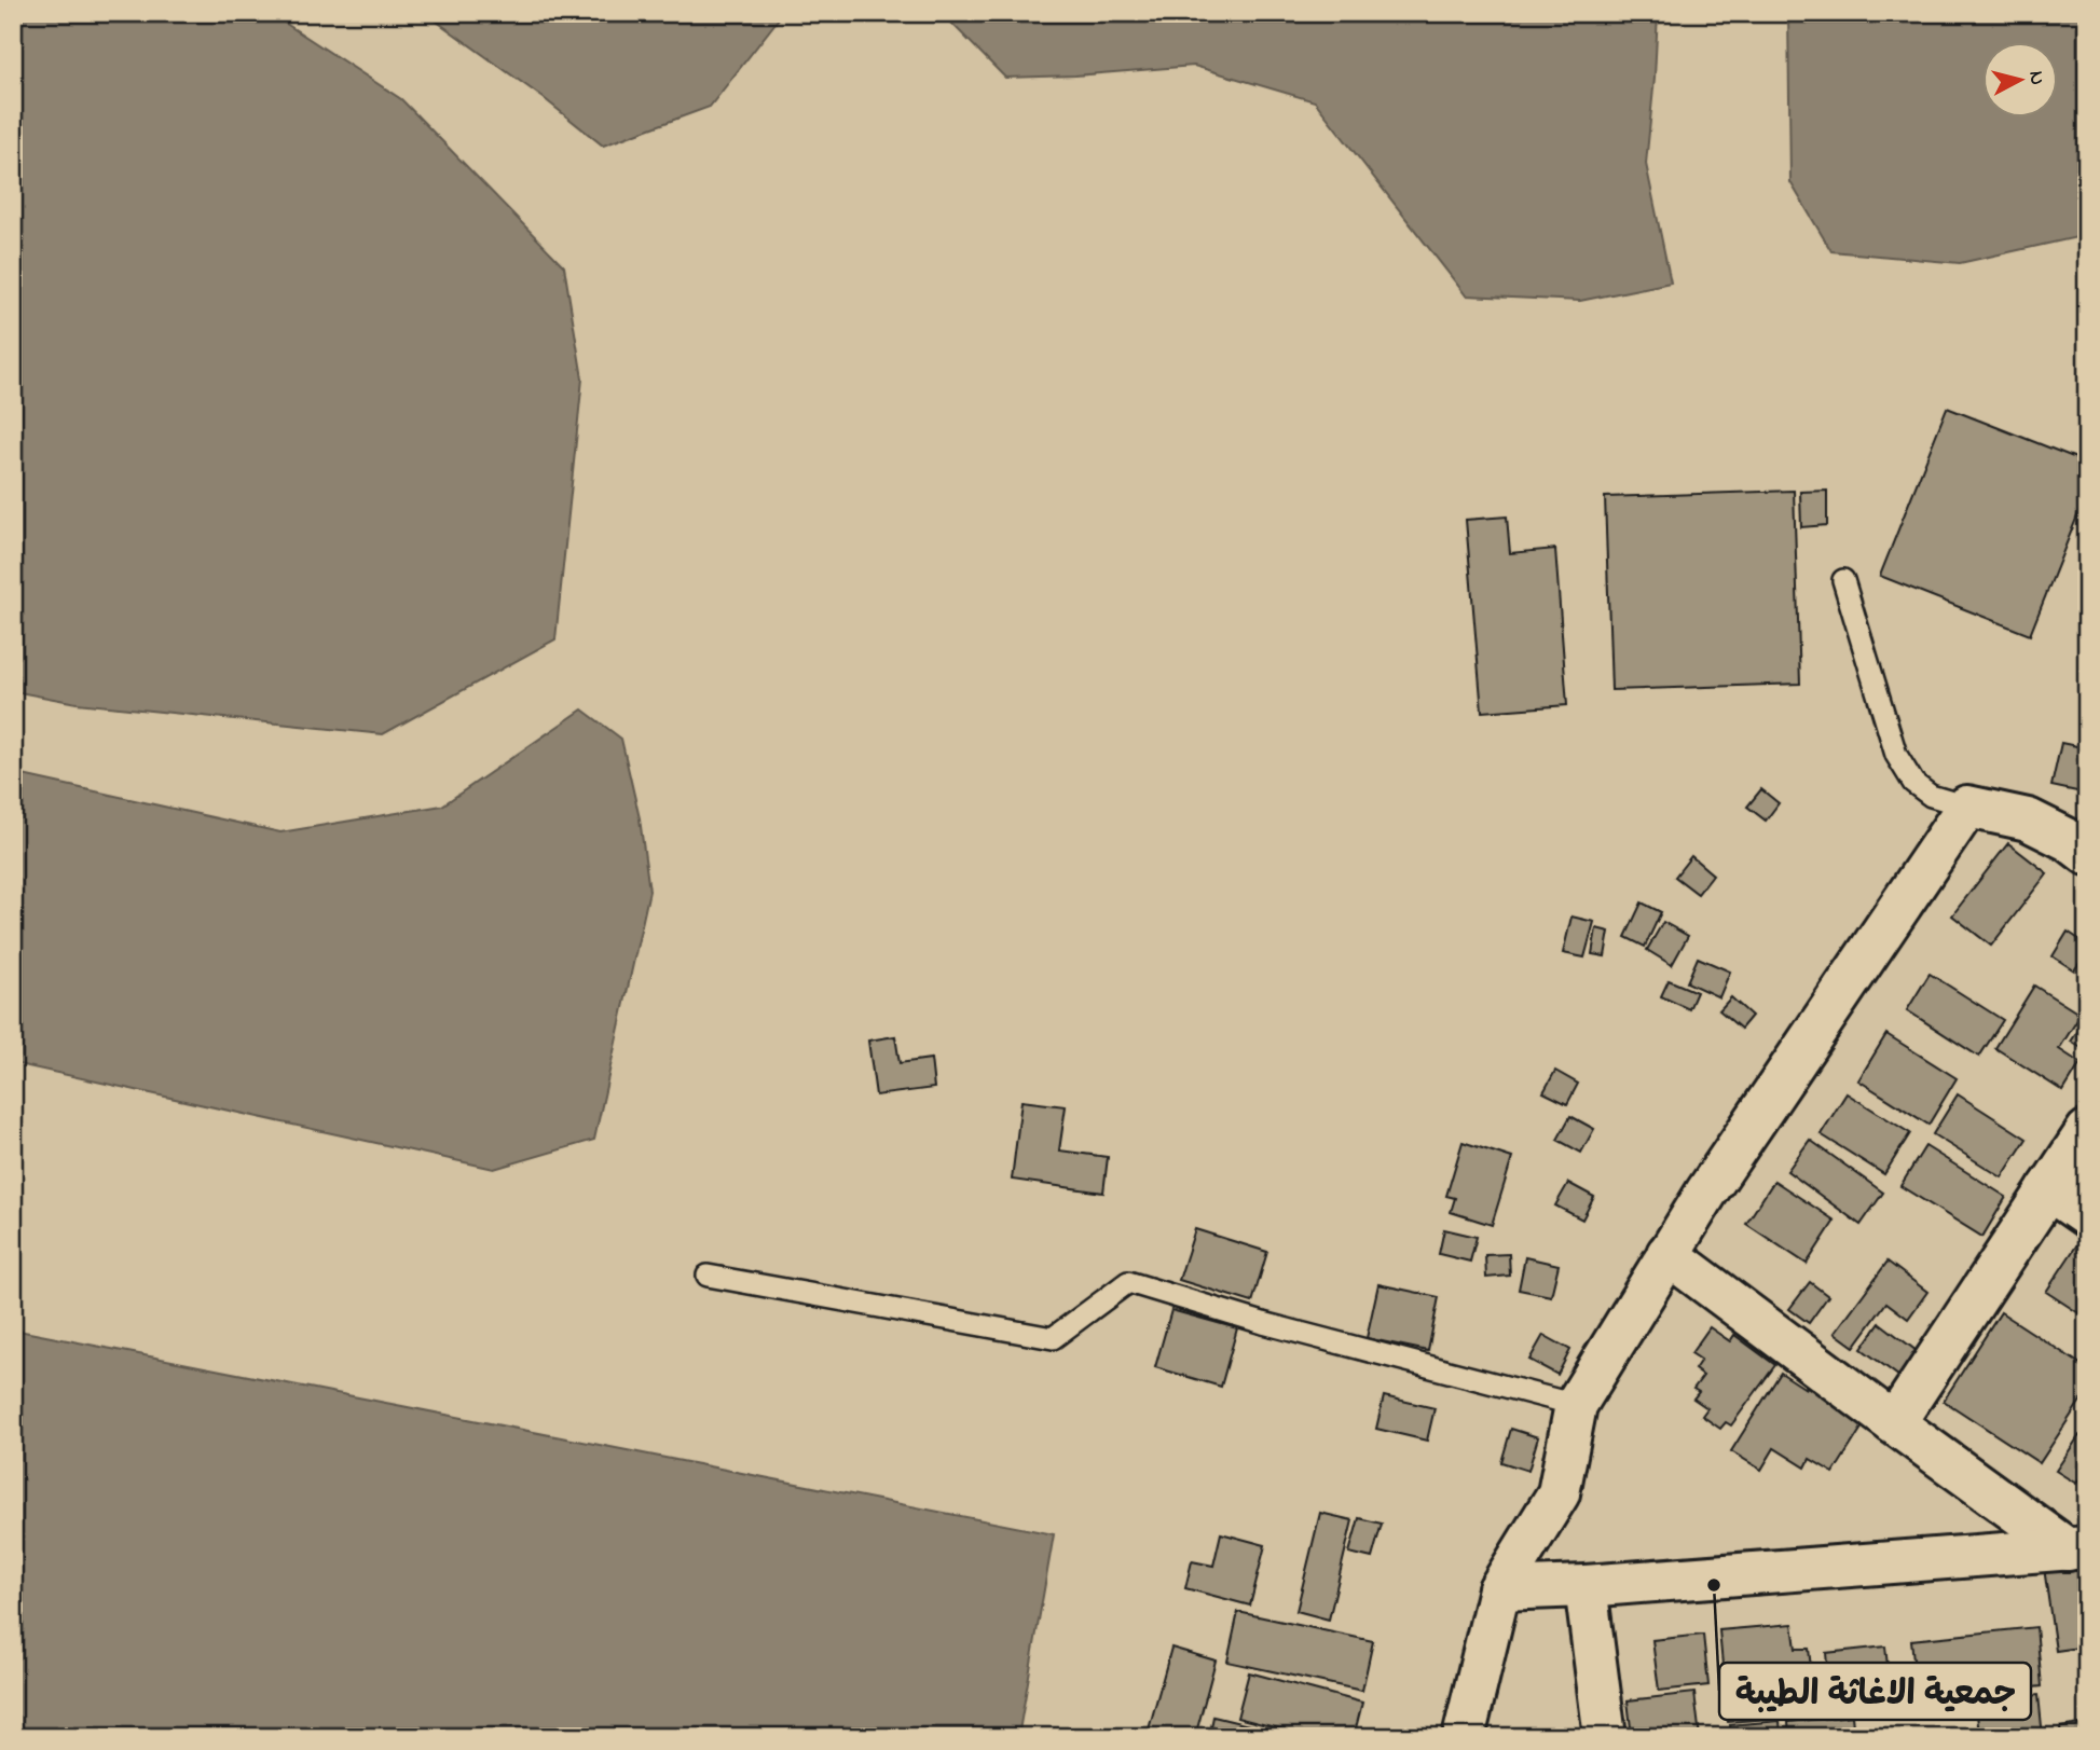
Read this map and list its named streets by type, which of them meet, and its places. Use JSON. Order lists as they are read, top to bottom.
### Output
{
  "places": ["جمعية الاغاثة الطيبة"],
  "north": "right"
}
